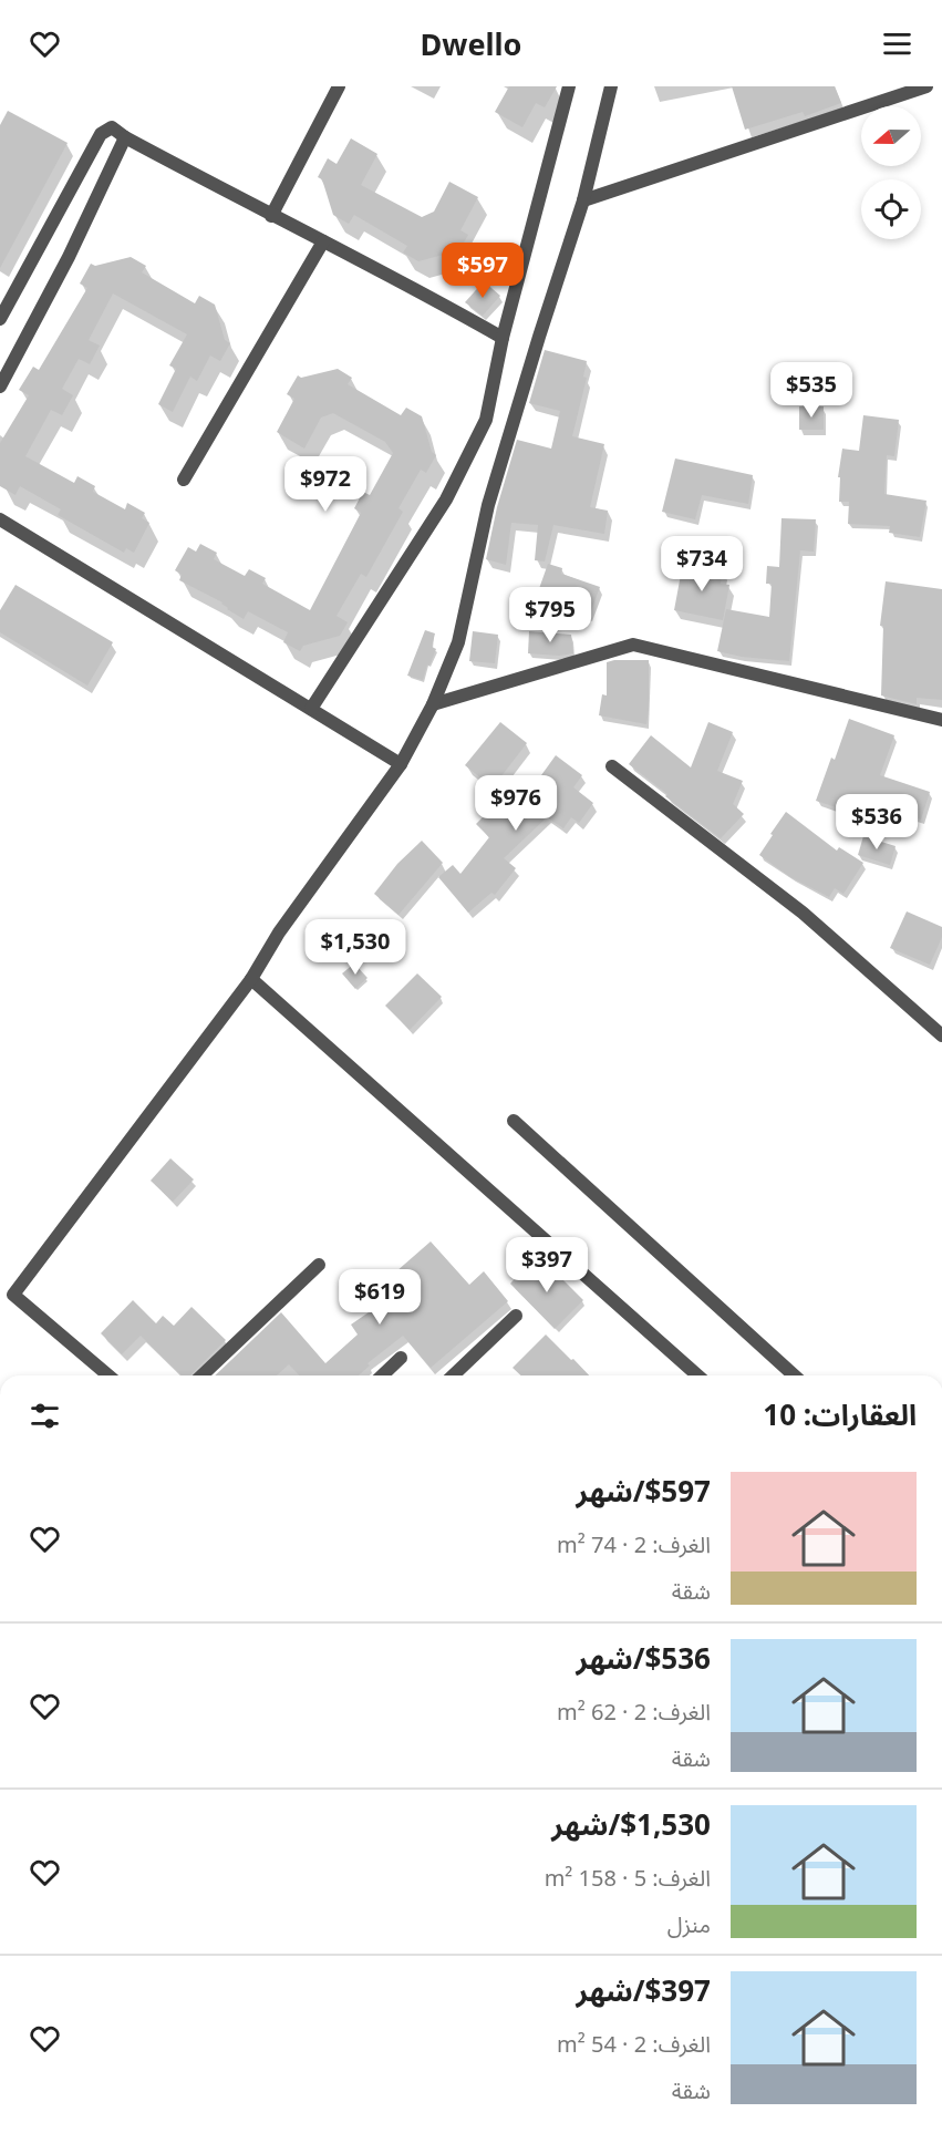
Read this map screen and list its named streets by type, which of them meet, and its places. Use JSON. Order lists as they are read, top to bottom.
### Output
{
  "north": "left",
  "page": {
    "header": "Dwello",
    "price": [
      "$597",
      "$535",
      "$972",
      "$734",
      "$795",
      "$976",
      "$536",
      "$1,530",
      "$397",
      "$619"
    ],
    "heading": "العقارات: 10",
    "list": [
      {
        "name": "$597/شهر",
        "note": "الغرف: 2 · 74 m² · شقة"
      },
      {
        "name": "$536/شهر",
        "note": "الغرف: 2 · 62 m² · شقة"
      },
      {
        "name": "$1,530/شهر",
        "note": "الغرف: 5 · 158 m² · منزل"
      },
      {
        "name": "$397/شهر",
        "note": "الغرف: 2 · 54 m² · شقة"
      }
    ]
  }
}
